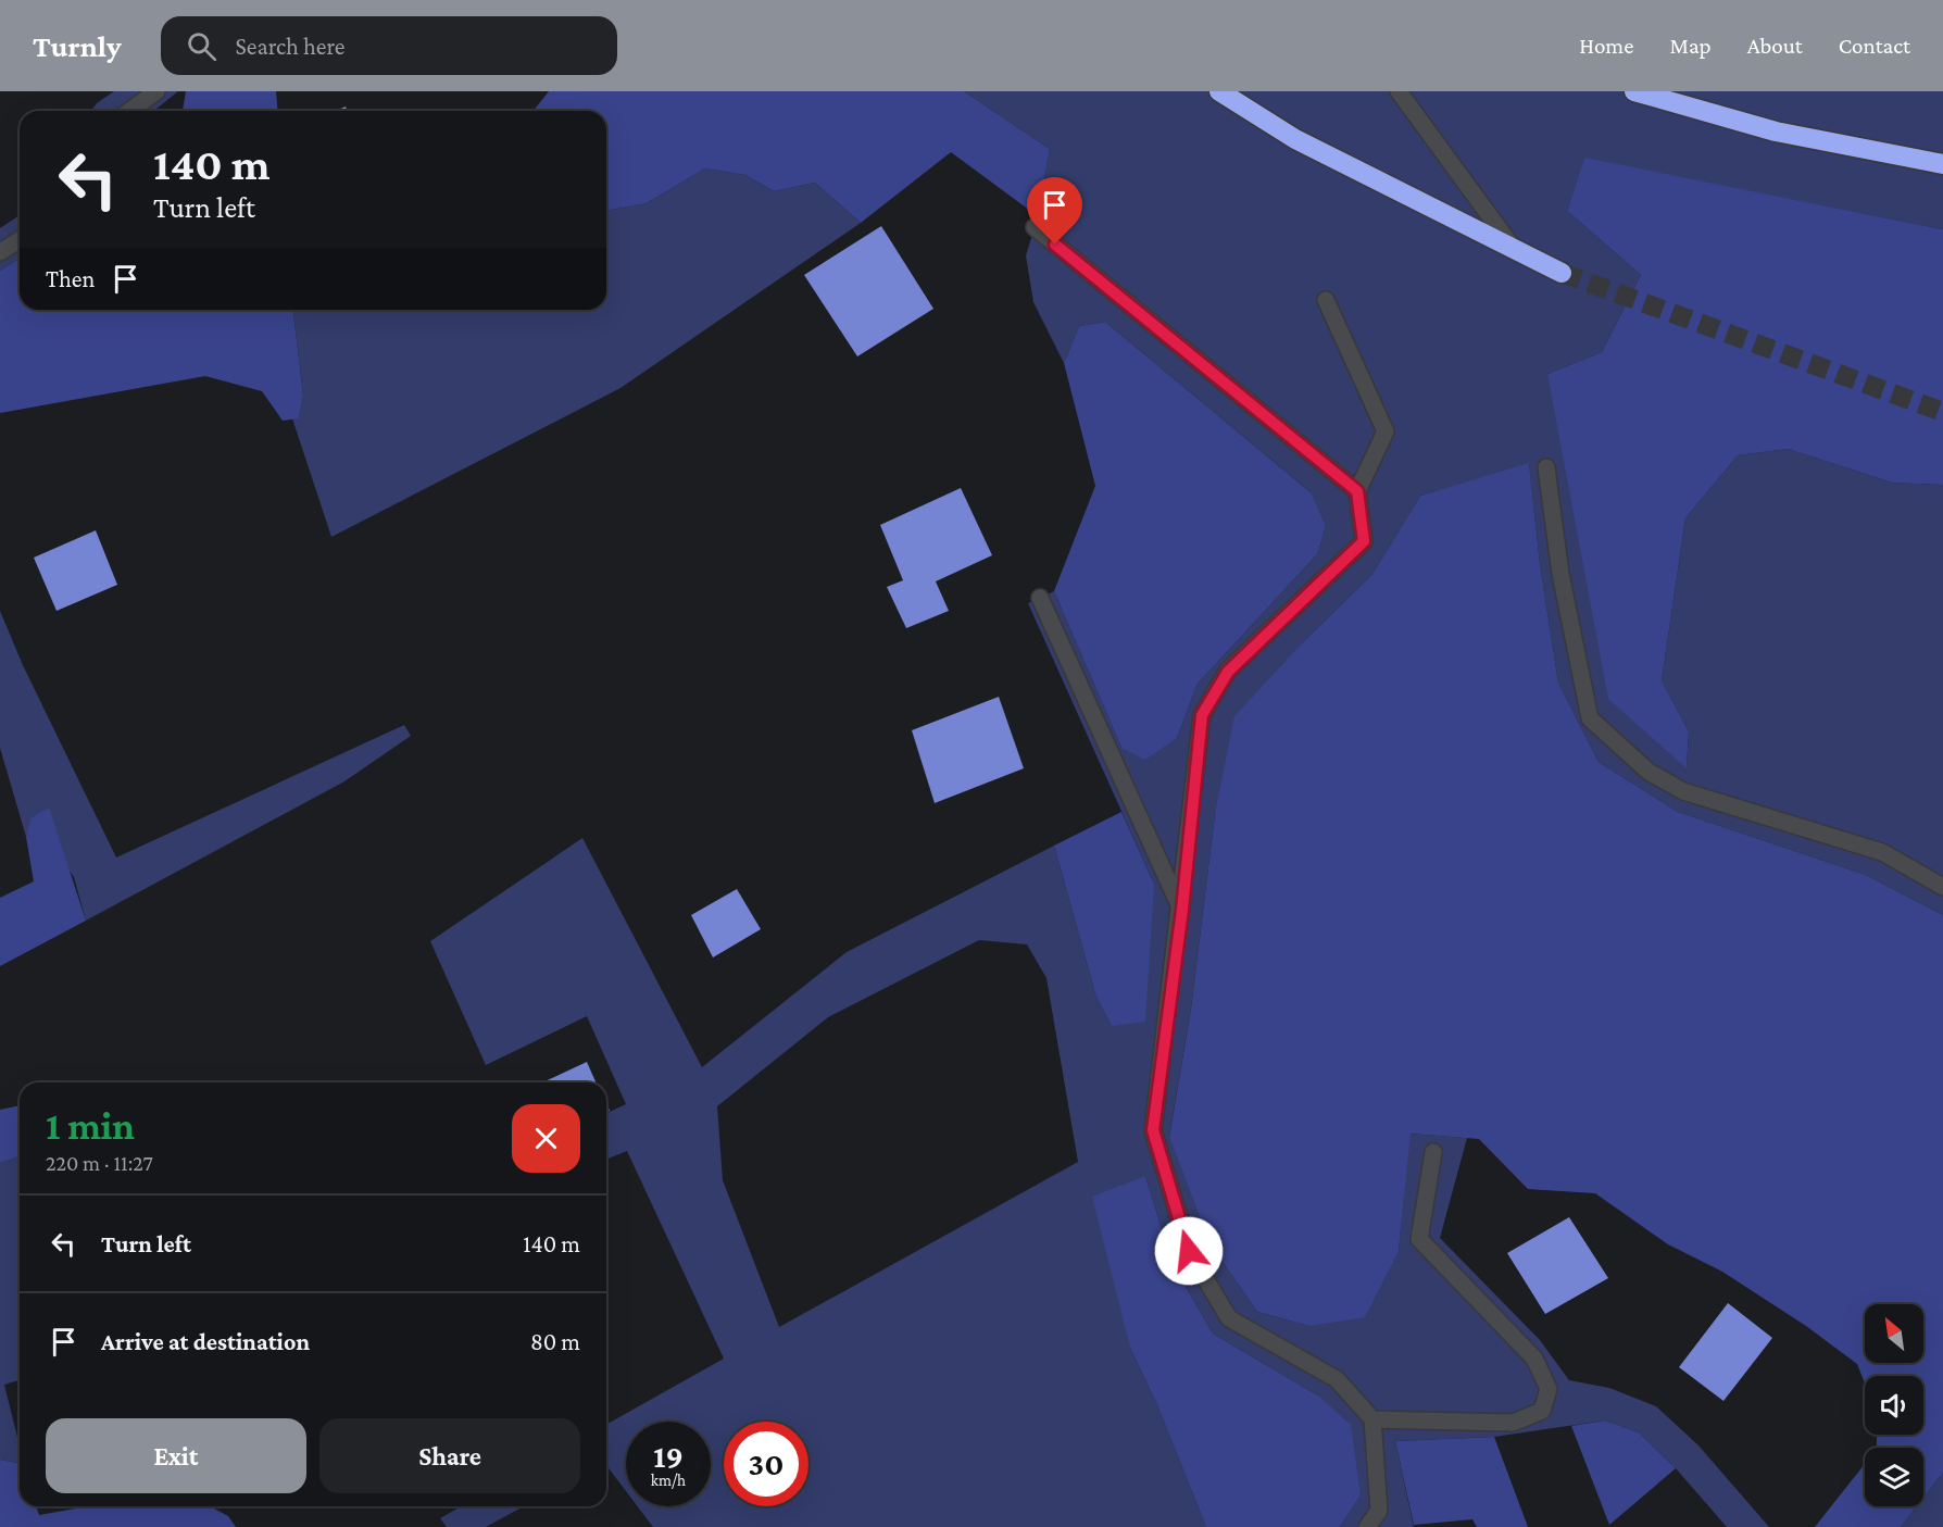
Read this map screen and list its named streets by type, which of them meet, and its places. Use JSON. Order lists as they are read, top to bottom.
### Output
{
  "north": "top left",
  "page": {
    "header": "Turnly",
    "search": "Search here",
    "nav": [
      "Home",
      "Map",
      "About",
      "Contact"
    ],
    "turn": ["140 m", "Turn left"],
    "then": "Then",
    "heading": ["1 min", "220 m · 11:27"],
    "list": [
      {
        "name": "Turn left",
        "value": "140 m"
      },
      {
        "name": "Arrive at destination",
        "value": "80 m"
      }
    ],
    "buttons": ["Exit", "Share"],
    "speed": "19 km/h",
    "limit": "30"
  }
}
